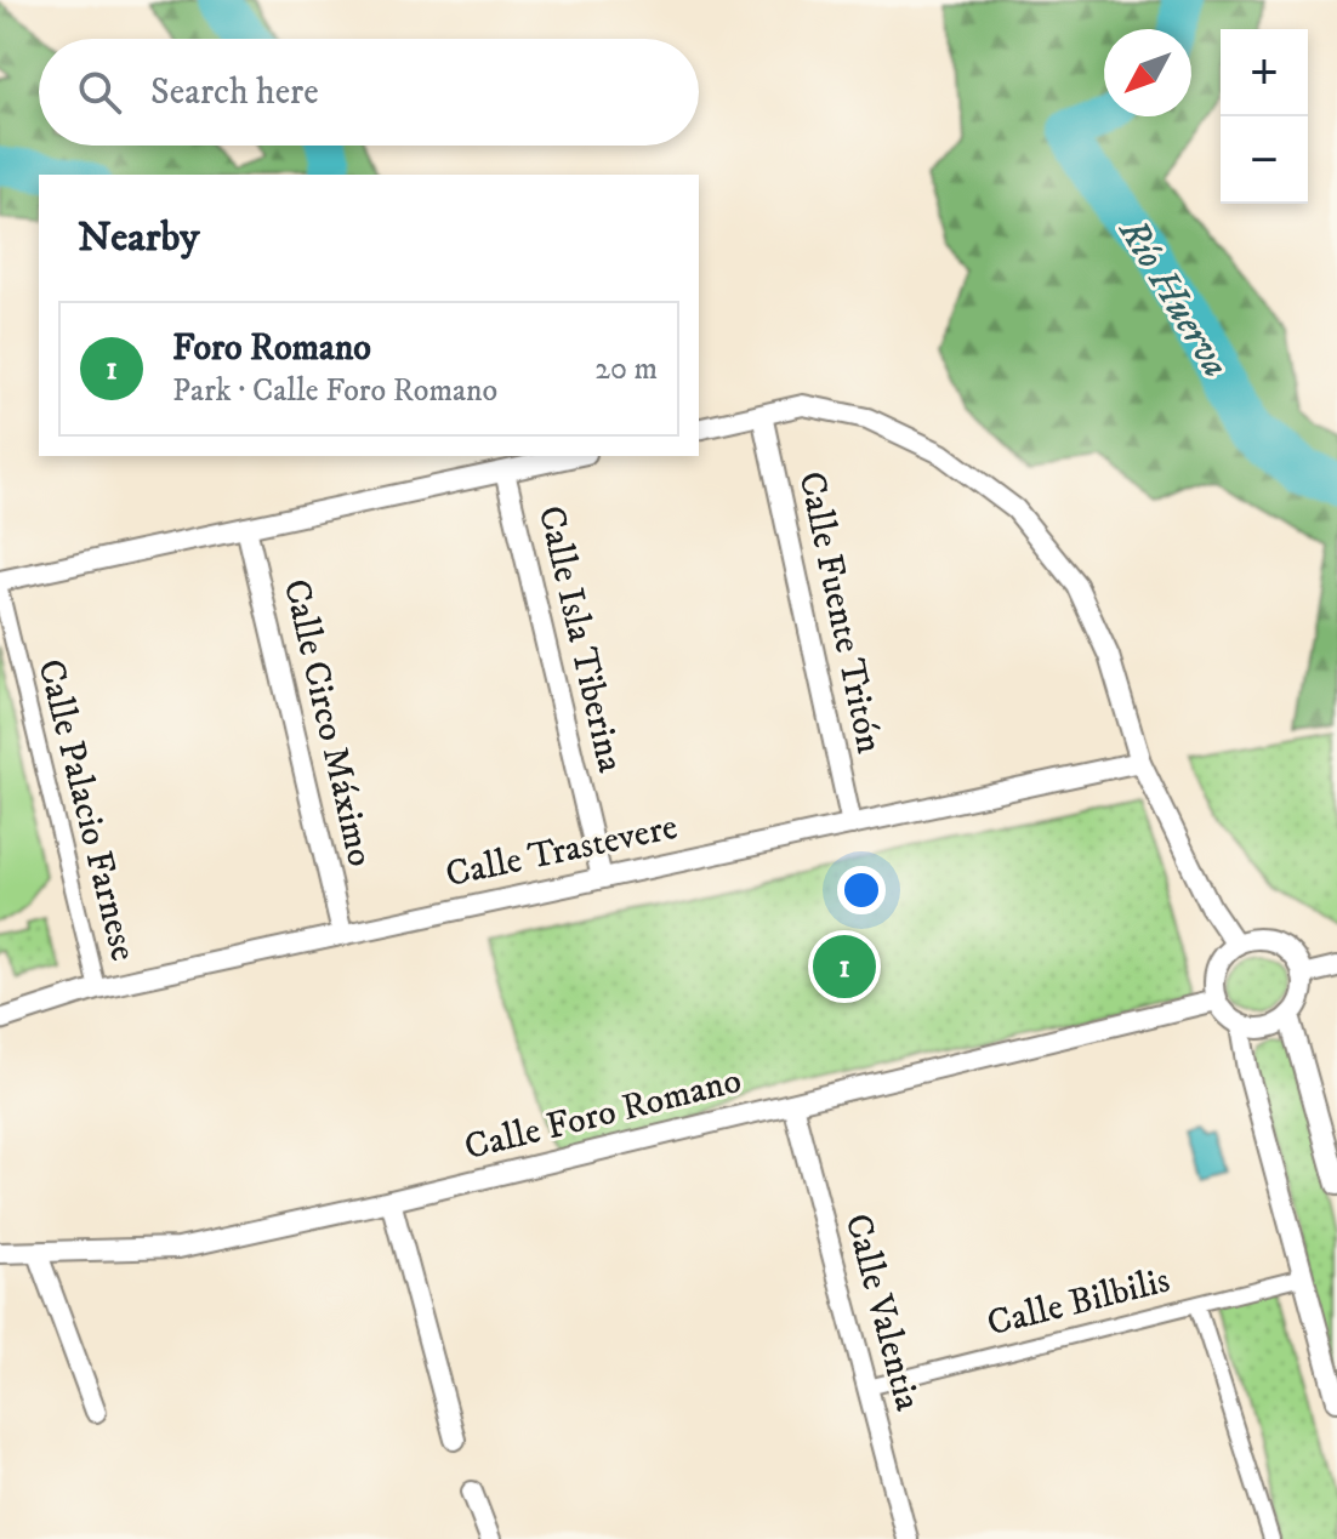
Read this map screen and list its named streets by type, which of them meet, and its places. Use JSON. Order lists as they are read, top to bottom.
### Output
{
  "streets": {
    "street": [
      "Calle Fuente Tritón",
      "Calle Isla Tiberina",
      "Calle Circo Máximo",
      "Calle Palacio Farnese",
      "Calle Trastevere",
      "Calle Foro Romano",
      "Calle Bilbilis",
      "Calle Valentia"
    ]
  },
  "crossings": [
    ["Calle Fuente Tritón", "Calle Trastevere"],
    ["Calle Isla Tiberina", "Calle Trastevere"],
    ["Calle Circo Máximo", "Calle Trastevere"],
    ["Calle Palacio Farnese", "Calle Trastevere"],
    ["Calle Foro Romano", "Calle Valentia"],
    ["Calle Bilbilis", "Calle Valentia"]
  ],
  "water": ["Río Huerva"],
  "north": "bottom left",
  "page": {
    "map_buttons": ["+", "−"],
    "search": "Search here",
    "heading": "Nearby",
    "list": [
      {
        "mark": "1",
        "name": "Foro Romano",
        "note": "Park · Calle Foro Romano",
        "value": "20 m"
      }
    ],
    "pins": "1"
  }
}
